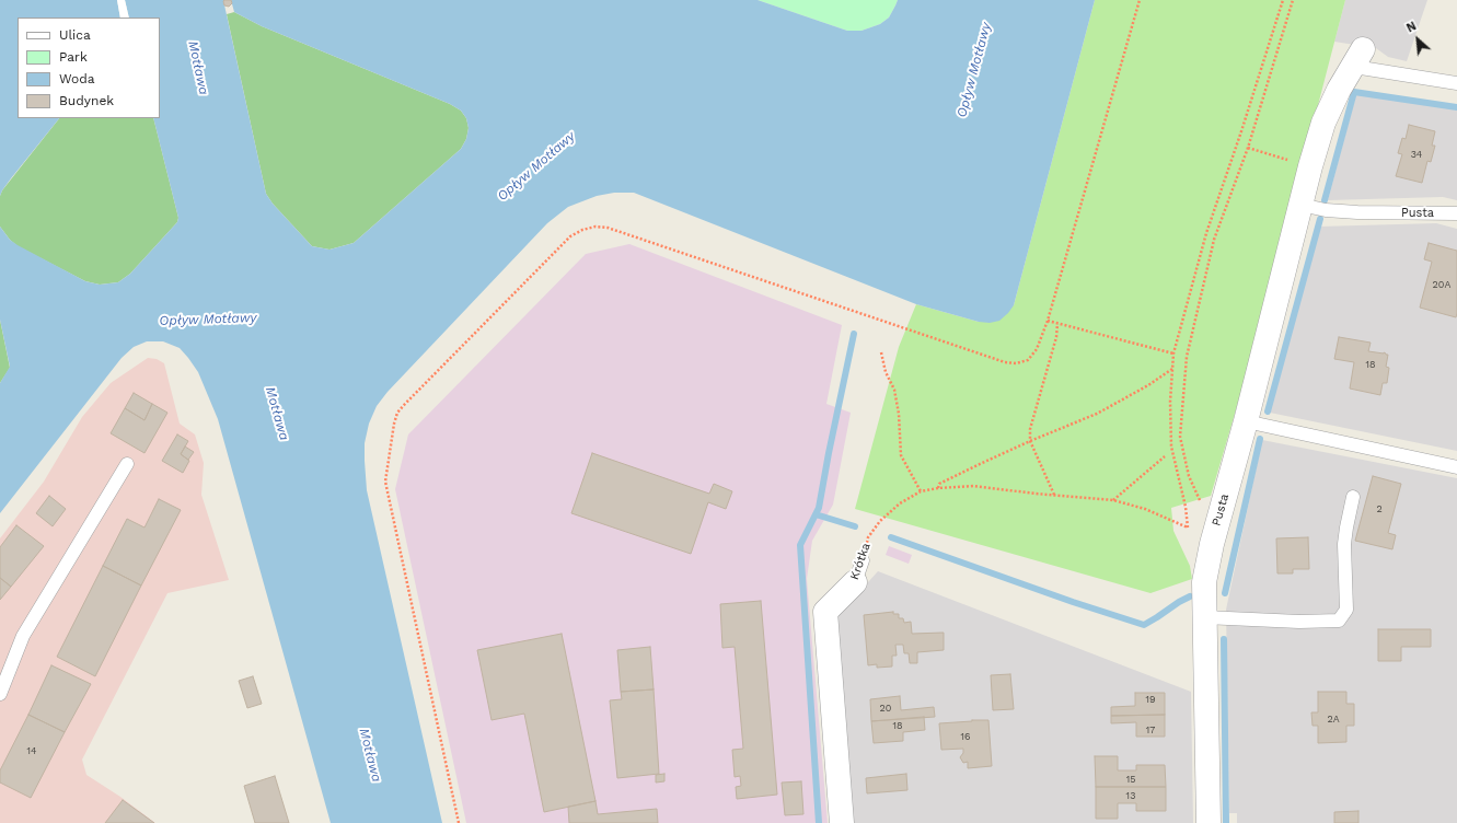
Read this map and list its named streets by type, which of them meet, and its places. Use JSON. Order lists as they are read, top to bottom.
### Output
{
  "streets": {
    "street": ["Pusta", "Krótka"]
  },
  "crossings": [
    ["Pusta", "Krótka"]
  ],
  "water": ["Motława", "Opływ Motławy"],
  "house_numbers": [
    "34",
    "20A",
    "18",
    "2",
    "19",
    "20",
    "2A",
    "18",
    "17",
    "16",
    "14",
    "15",
    "13"
  ],
  "legend": [
    "Ulica",
    "Park",
    "Woda",
    "Budynek"
  ],
  "north": "top left"
}
